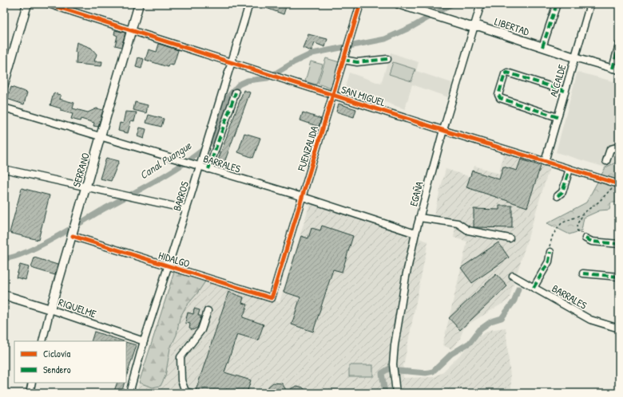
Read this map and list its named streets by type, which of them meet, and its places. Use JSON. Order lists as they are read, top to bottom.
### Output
{
  "streets": {
    "main road": ["LIBERTAD", "SERRANO", "RIQUELME"],
    "street": [
      "ALCALDE",
      "SAN MIGUEL",
      "FUENZALIDA",
      "BARRALES",
      "EGAÑA",
      "BARROS",
      "HIDALGO"
    ]
  },
  "crossings": [
    ["LIBERTAD", "ALCALDE"],
    ["LIBERTAD", "EGAÑA"],
    ["ALCALDE", "SAN MIGUEL"],
    ["SAN MIGUEL", "FUENZALIDA"],
    ["SAN MIGUEL", "SERRANO"],
    ["SAN MIGUEL", "EGAÑA"],
    ["SAN MIGUEL", "BARROS"],
    ["FUENZALIDA", "BARRALES"],
    ["FUENZALIDA", "HIDALGO"],
    ["BARRALES", "SERRANO"],
    ["BARRALES", "EGAÑA"],
    ["BARRALES", "BARROS"],
    ["SERRANO", "HIDALGO"],
    ["SERRANO", "RIQUELME"],
    ["BARROS", "HIDALGO"],
    ["BARROS", "RIQUELME"]
  ],
  "water": ["Canal Puangue"],
  "legend": ["Ciclovía", "Sendero"]
}
